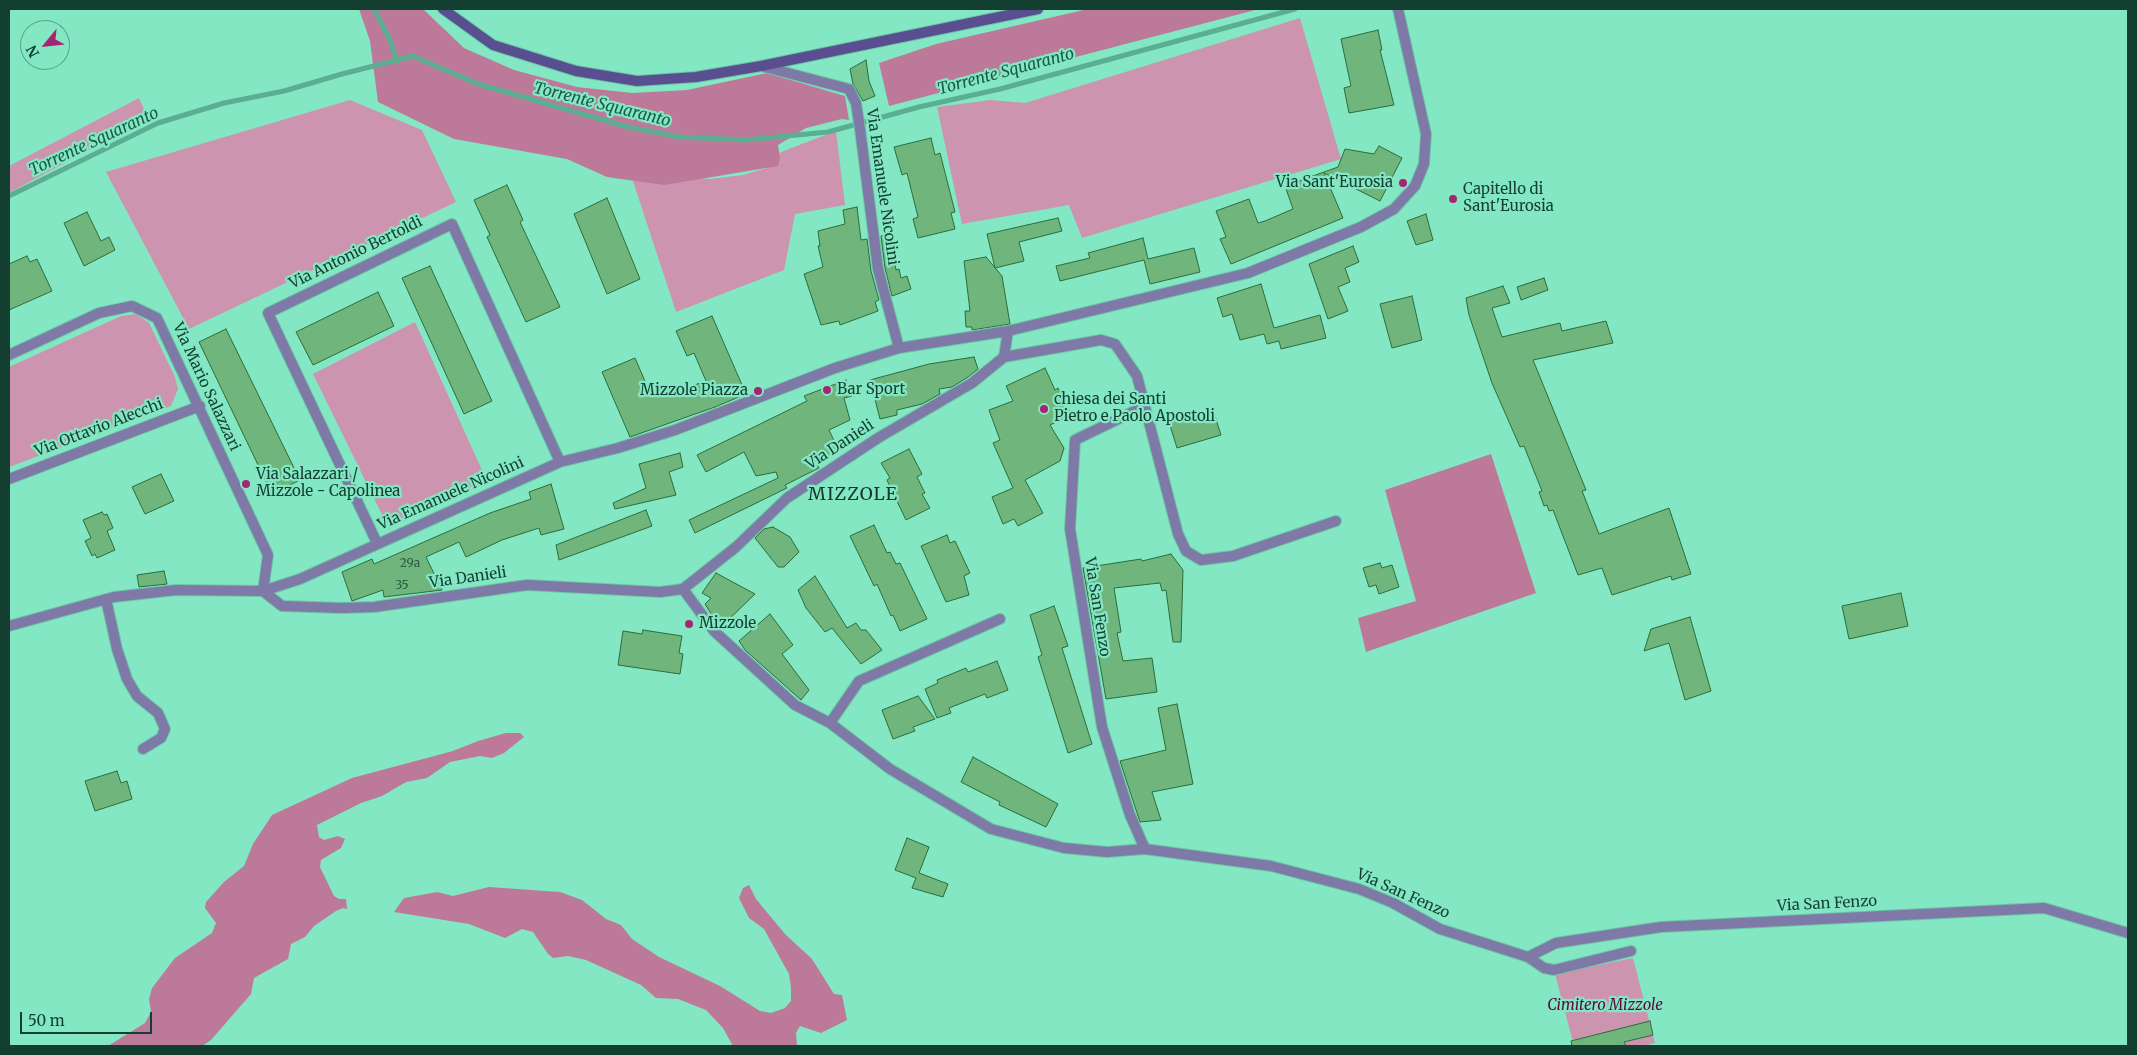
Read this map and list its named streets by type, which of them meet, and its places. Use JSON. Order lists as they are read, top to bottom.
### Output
{
  "streets": {
    "street": [
      "Via Emanuele Nicolini",
      "Via Antonio Bertoldi",
      "Via Mario Salazzari",
      "Via Ottavio Alecchi",
      "Via Danieli",
      "Via San Fenzo"
    ]
  },
  "crossings": [
    ["Via Emanuele Nicolini", "Via Antonio Bertoldi"],
    ["Via Emanuele Nicolini", "Via Mario Salazzari"],
    ["Via Emanuele Nicolini", "Via Danieli"],
    ["Via Mario Salazzari", "Via Ottavio Alecchi"],
    ["Via Mario Salazzari", "Via Danieli"]
  ],
  "districts": ["MIZZOLE"],
  "water": ["Torrente Squaranto"],
  "parks": ["Cimitero Mizzole"],
  "places": [
    "Via Sant'Eurosia",
    "Capitello di Sant'Eurosia",
    "Bar Sport",
    "Mizzole Piazza",
    "chiesa dei Santi Pietro e Paolo Apostoli",
    "Via Salazzari / Mizzole - Capolinea",
    "Mizzole"
  ],
  "house_numbers": ["29a", "35"],
  "scale_bar": "50 m",
  "north": "bottom left"
}
